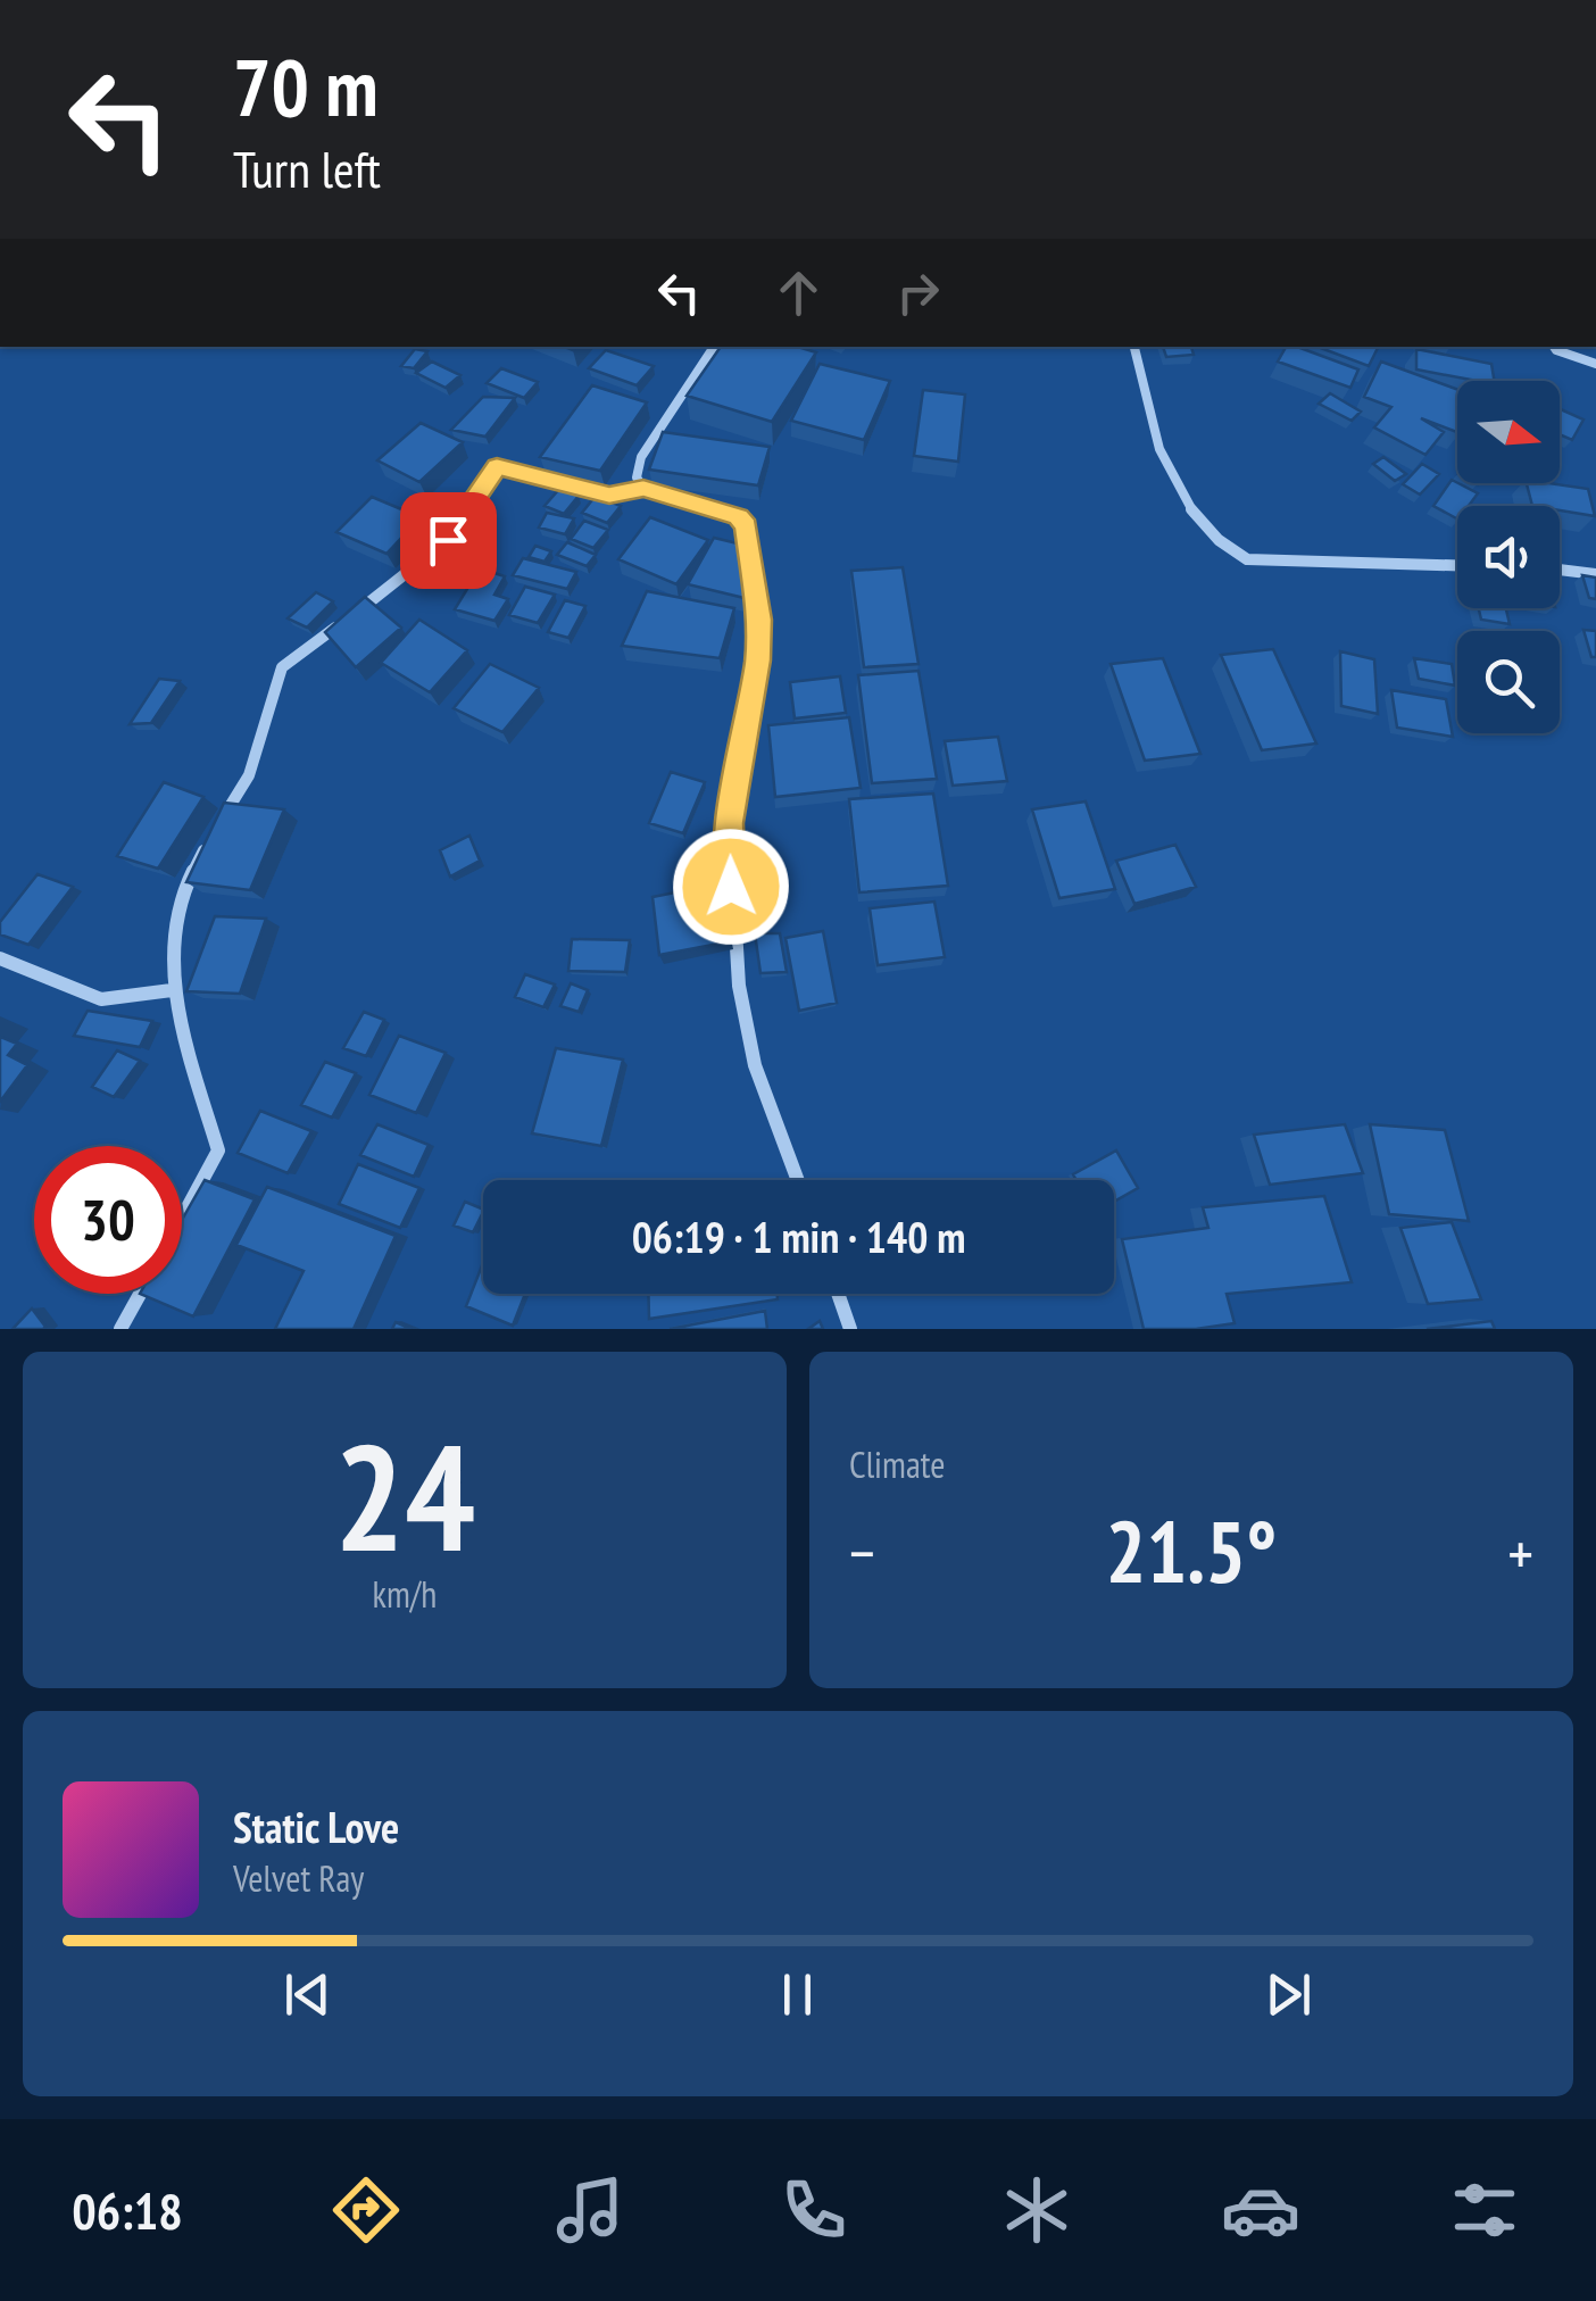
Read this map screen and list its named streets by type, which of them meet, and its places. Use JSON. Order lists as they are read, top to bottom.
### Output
{
  "north": "right",
  "page": {
    "turn": ["70 m", "Turn left"],
    "limit": "30",
    "trip": "06:19 · 1 min · 140 m",
    "tile": [
      ["24", "km/h"],
      "Climate"
    ],
    "heat": ["−", "21.5°", "+"],
    "song": ["Static Love", "Velvet Ray"],
    "tabs": "06:18"
  }
}
